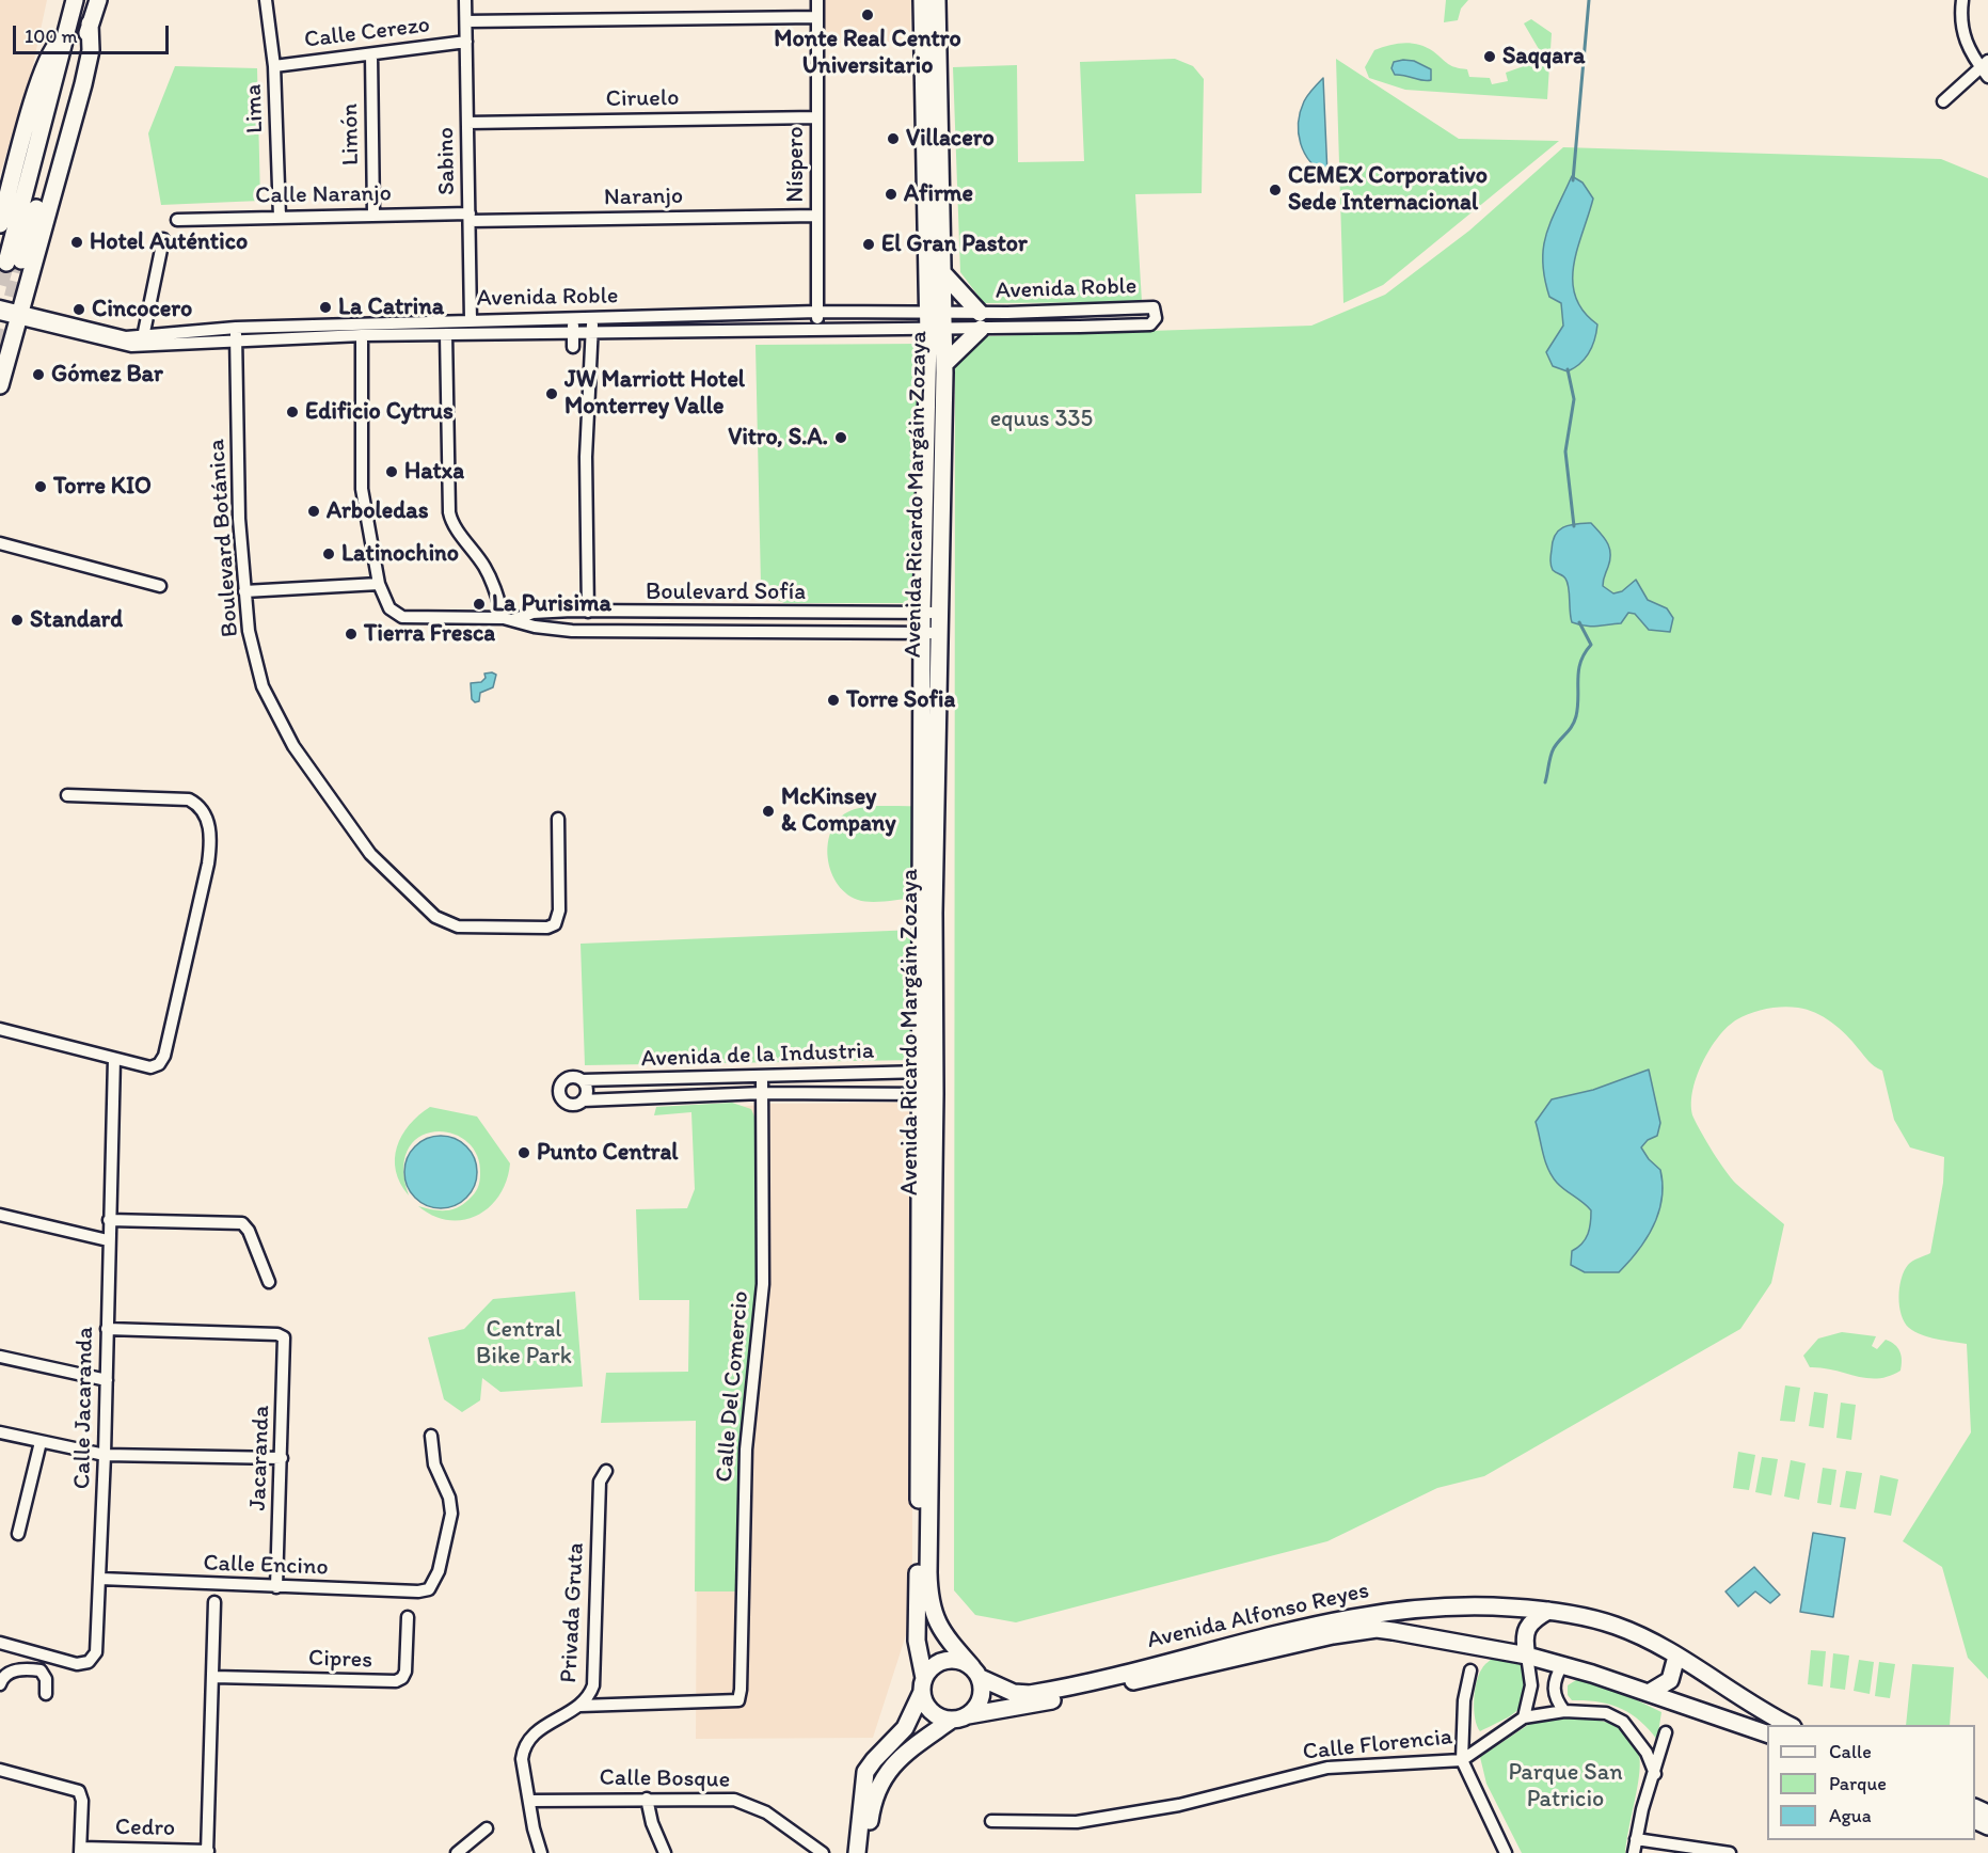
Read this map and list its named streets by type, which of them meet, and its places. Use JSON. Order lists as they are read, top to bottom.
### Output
{
  "streets": {
    "street": [
      "Calle Cerezo",
      "Ciruelo",
      "Lima",
      "Limón",
      "Sabino",
      "Níspero",
      "Calle Naranjo",
      "Naranjo",
      "Avenida Roble",
      "Avenida Ricardo Margáin Zozaya",
      "Boulevard Botánica",
      "Boulevard Sofía",
      "Avenida de la Industria",
      "Calle Del Comercio",
      "Calle Jacaranda",
      "Jacaranda",
      "Calle Encino",
      "Privada Gruta",
      "Avenida Alfonso Reyes",
      "Cipres",
      "Calle Florencia",
      "Calle Bosque",
      "Cedro"
    ]
  },
  "crossings": [
    ["Calle Cerezo", "Lima"],
    ["Calle Cerezo", "Limón"],
    ["Calle Cerezo", "Sabino"],
    ["Ciruelo", "Sabino"],
    ["Ciruelo", "Níspero"],
    ["Lima", "Calle Naranjo"],
    ["Limón", "Calle Naranjo"],
    ["Sabino", "Calle Naranjo"],
    ["Sabino", "Naranjo"],
    ["Sabino", "Avenida Roble"],
    ["Níspero", "Naranjo"],
    ["Níspero", "Avenida Roble"],
    ["Calle Naranjo", "Naranjo"],
    ["Avenida Roble", "Avenida Ricardo Margáin Zozaya"],
    ["Avenida Roble", "Boulevard Botánica"],
    ["Avenida Ricardo Margáin Zozaya", "Boulevard Sofía"],
    ["Avenida Ricardo Margáin Zozaya", "Avenida de la Industria"],
    ["Avenida Ricardo Margáin Zozaya", "Avenida Alfonso Reyes"],
    ["Avenida de la Industria", "Calle Del Comercio"],
    ["Calle Del Comercio", "Privada Gruta"],
    ["Calle Jacaranda", "Jacaranda"],
    ["Calle Jacaranda", "Calle Encino"],
    ["Jacaranda", "Calle Encino"],
    ["Privada Gruta", "Calle Bosque"]
  ],
  "parks": ["equus 335", "Central Bike Park", "Parque San Patricio"],
  "places": [
    "Monte Real Centro Universitario",
    "Saqqara",
    "Villacero",
    "CEMEX Corporativo Sede Internacional",
    "Afirme",
    "Hotel Auténtico",
    "El Gran Pastor",
    "La Catrina",
    "Cincocero",
    "Gómez Bar",
    "JW Marriott Hotel Monterrey Valle",
    "Edificio Cytrus",
    "Vitro, S.A.",
    "Hatxa",
    "Torre KIO",
    "Arboledas",
    "Latinochino",
    "La Purisima",
    "Standard",
    "Tierra Fresca",
    "Torre Sofia",
    "McKinsey & Company",
    "Punto Central"
  ],
  "legend": ["Calle", "Parque", "Agua"],
  "scale_bar": "100 m"
}
